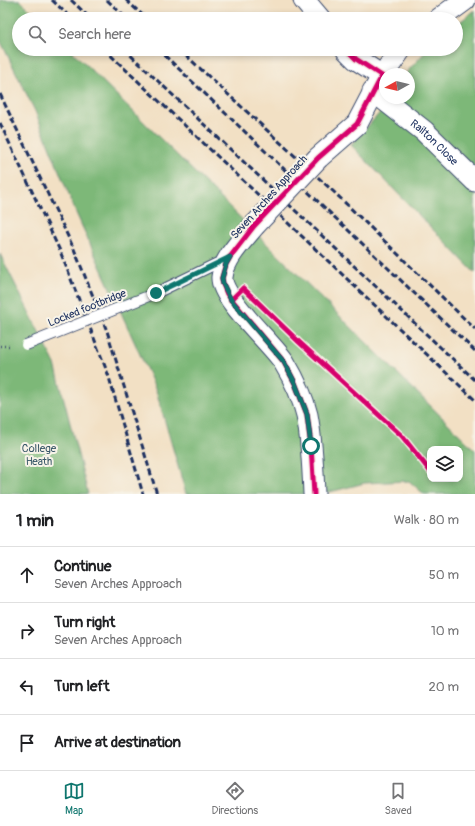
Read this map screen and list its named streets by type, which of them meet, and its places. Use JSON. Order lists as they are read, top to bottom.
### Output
{
  "streets": {
    "street": ["Railton Close", "Seven Arches Approach"],
    "lane": ["Locked footbridge"]
  },
  "crossings": [
    ["Railton Close", "Seven Arches Approach"],
    ["Seven Arches Approach", "Locked footbridge"]
  ],
  "parks": ["College Heath"],
  "north": "left",
  "page": {
    "search": "Search here",
    "heading": ["1 min", "Walk · 80 m"],
    "list": [
      ["Continue", "Seven Arches Approach", "50 m"],
      ["Turn right", "Seven Arches Approach", "10 m"],
      ["Turn left", "20 m"],
      "Arrive at destination"
    ],
    "nav": ["Map", "Directions", "Saved"]
  }
}
